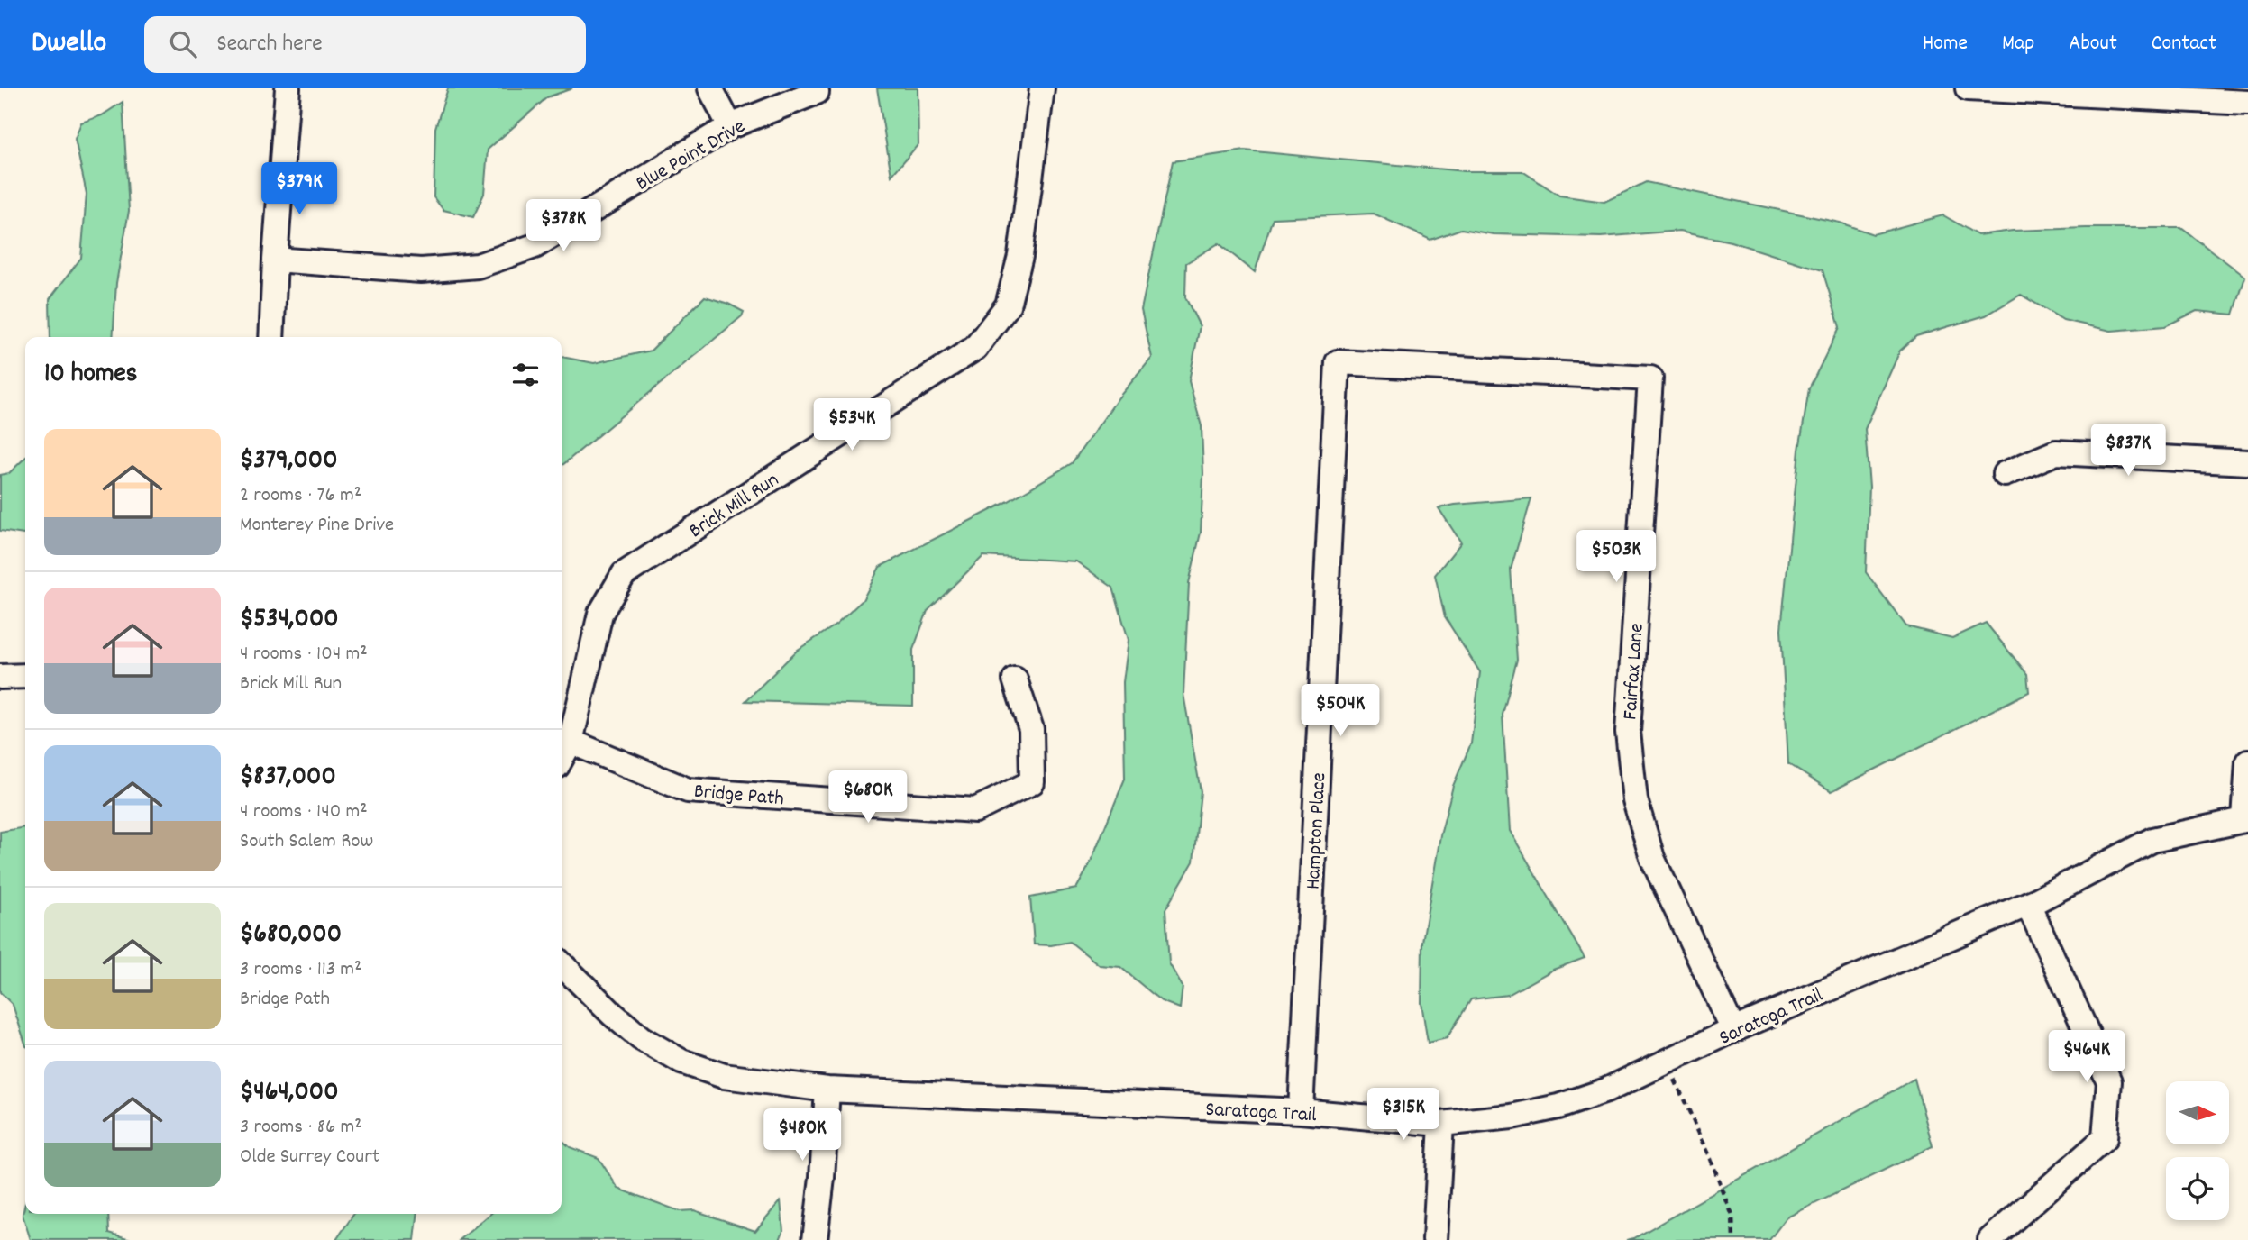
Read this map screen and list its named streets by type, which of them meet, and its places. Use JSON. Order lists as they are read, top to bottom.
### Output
{
  "streets": {
    "street": [
      "Blue Point Drive",
      "Brick Mill Run",
      "Fairfax Lane",
      "Bridge Path",
      "Hampton Place",
      "Saratoga Trail"
    ]
  },
  "crossings": [
    ["Brick Mill Run", "Bridge Path"],
    ["Fairfax Lane", "Hampton Place"],
    ["Fairfax Lane", "Saratoga Trail"],
    ["Hampton Place", "Saratoga Trail"]
  ],
  "north": "right",
  "page": {
    "header": "Dwello",
    "search": "Search here",
    "nav": [
      "Home",
      "Map",
      "About",
      "Contact"
    ],
    "price": [
      "$379K",
      "$378K",
      "$534K",
      "$837K",
      "$503K",
      "$504K",
      "$680K",
      "$464K",
      "$315K",
      "$480K"
    ],
    "heading": "10 homes",
    "list": [
      {
        "name": "$379,000",
        "note": "2 rooms · 76 m² · Monterey Pine Drive"
      },
      {
        "name": "$534,000",
        "note": "4 rooms · 104 m² · Brick Mill Run"
      },
      {
        "name": "$837,000",
        "note": "4 rooms · 140 m² · South Salem Row"
      },
      {
        "name": "$680,000",
        "note": "3 rooms · 113 m² · Bridge Path"
      },
      {
        "name": "$464,000",
        "note": "3 rooms · 86 m² · Olde Surrey Court"
      }
    ]
  }
}
